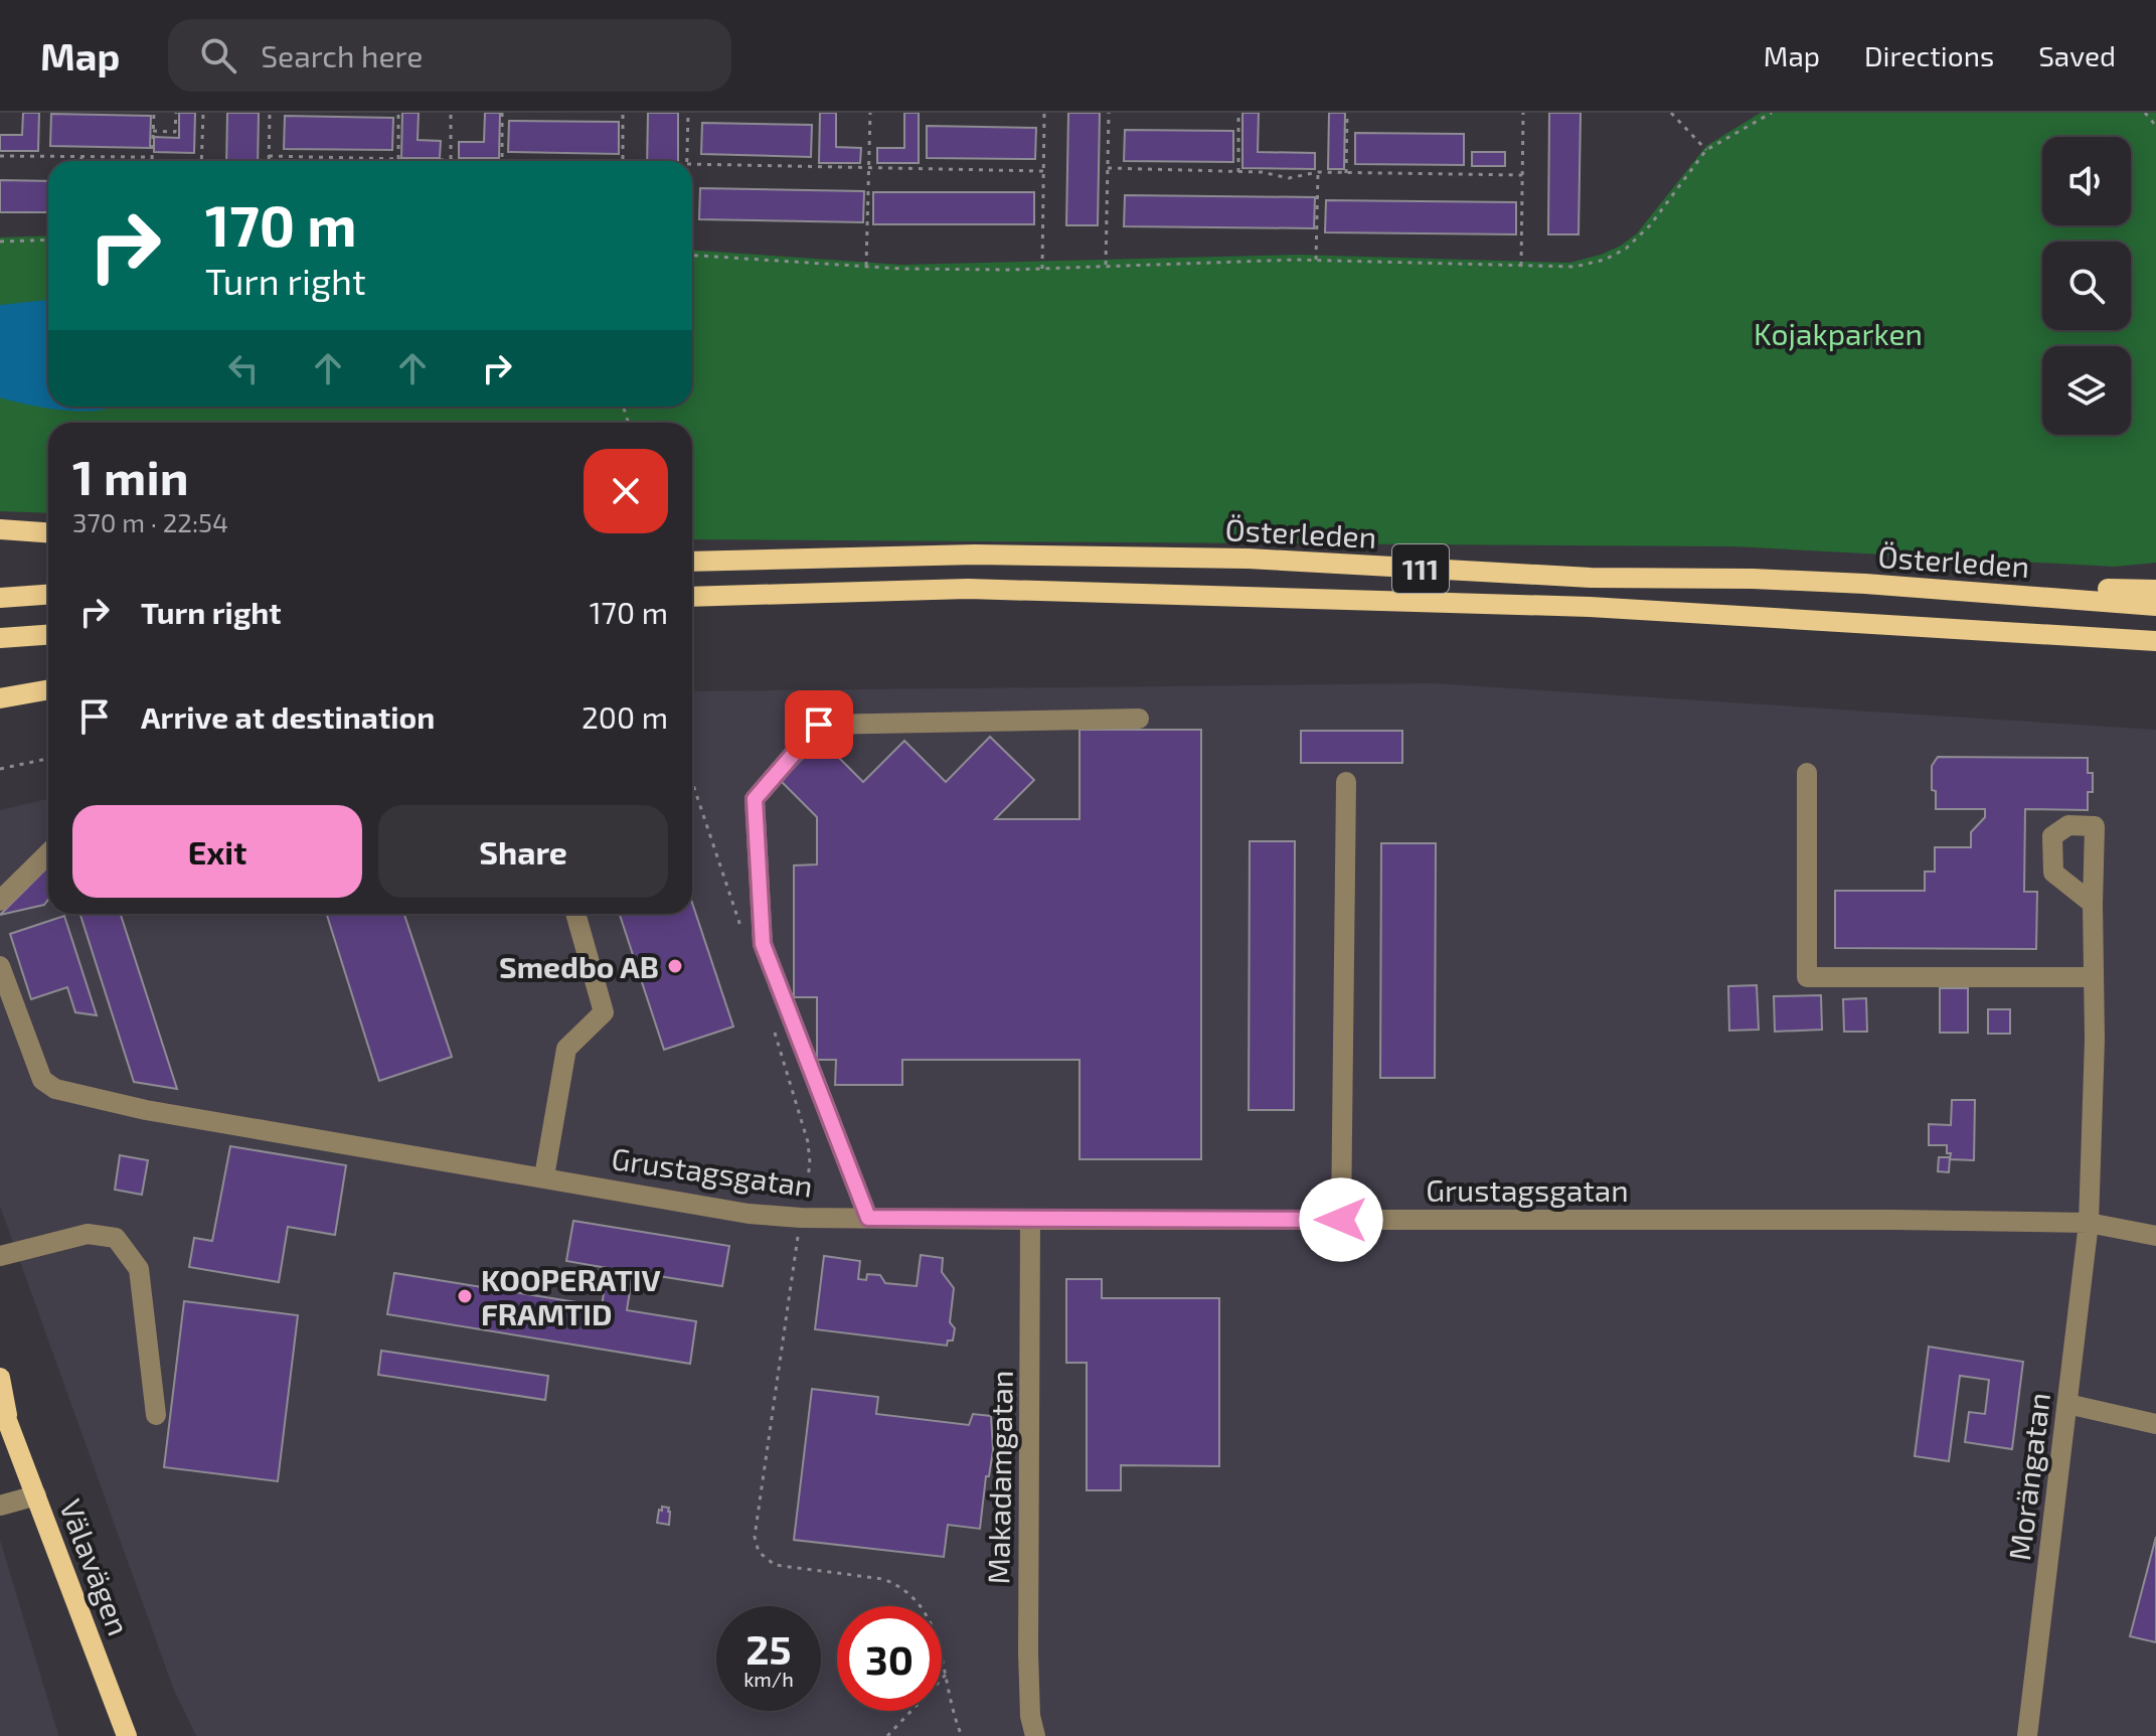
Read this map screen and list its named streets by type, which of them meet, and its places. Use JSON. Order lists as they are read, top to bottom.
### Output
{
  "streets": {
    "main road": ["Österleden", "111", "Välavägen"],
    "street": ["Grustagsgatan", "Morängatan", "Makadamgatan"]
  },
  "crossings": [
    ["Grustagsgatan", "Morängatan"],
    ["Grustagsgatan", "Makadamgatan"]
  ],
  "parks": ["Kojakparken"],
  "places": ["Smedbo AB", "KOOPERATIV FRAMTID"],
  "page": {
    "header": "Map",
    "search": "Search here",
    "nav": ["Map", "Directions", "Saved"],
    "turn": ["170 m", "Turn right"],
    "heading": ["1 min", "370 m · 22:54"],
    "list": [
      {
        "name": "Turn right",
        "value": "170 m"
      },
      {
        "name": "Arrive at destination",
        "value": "200 m"
      }
    ],
    "buttons": ["Exit", "Share"],
    "speed": "25 km/h",
    "limit": "30"
  }
}
